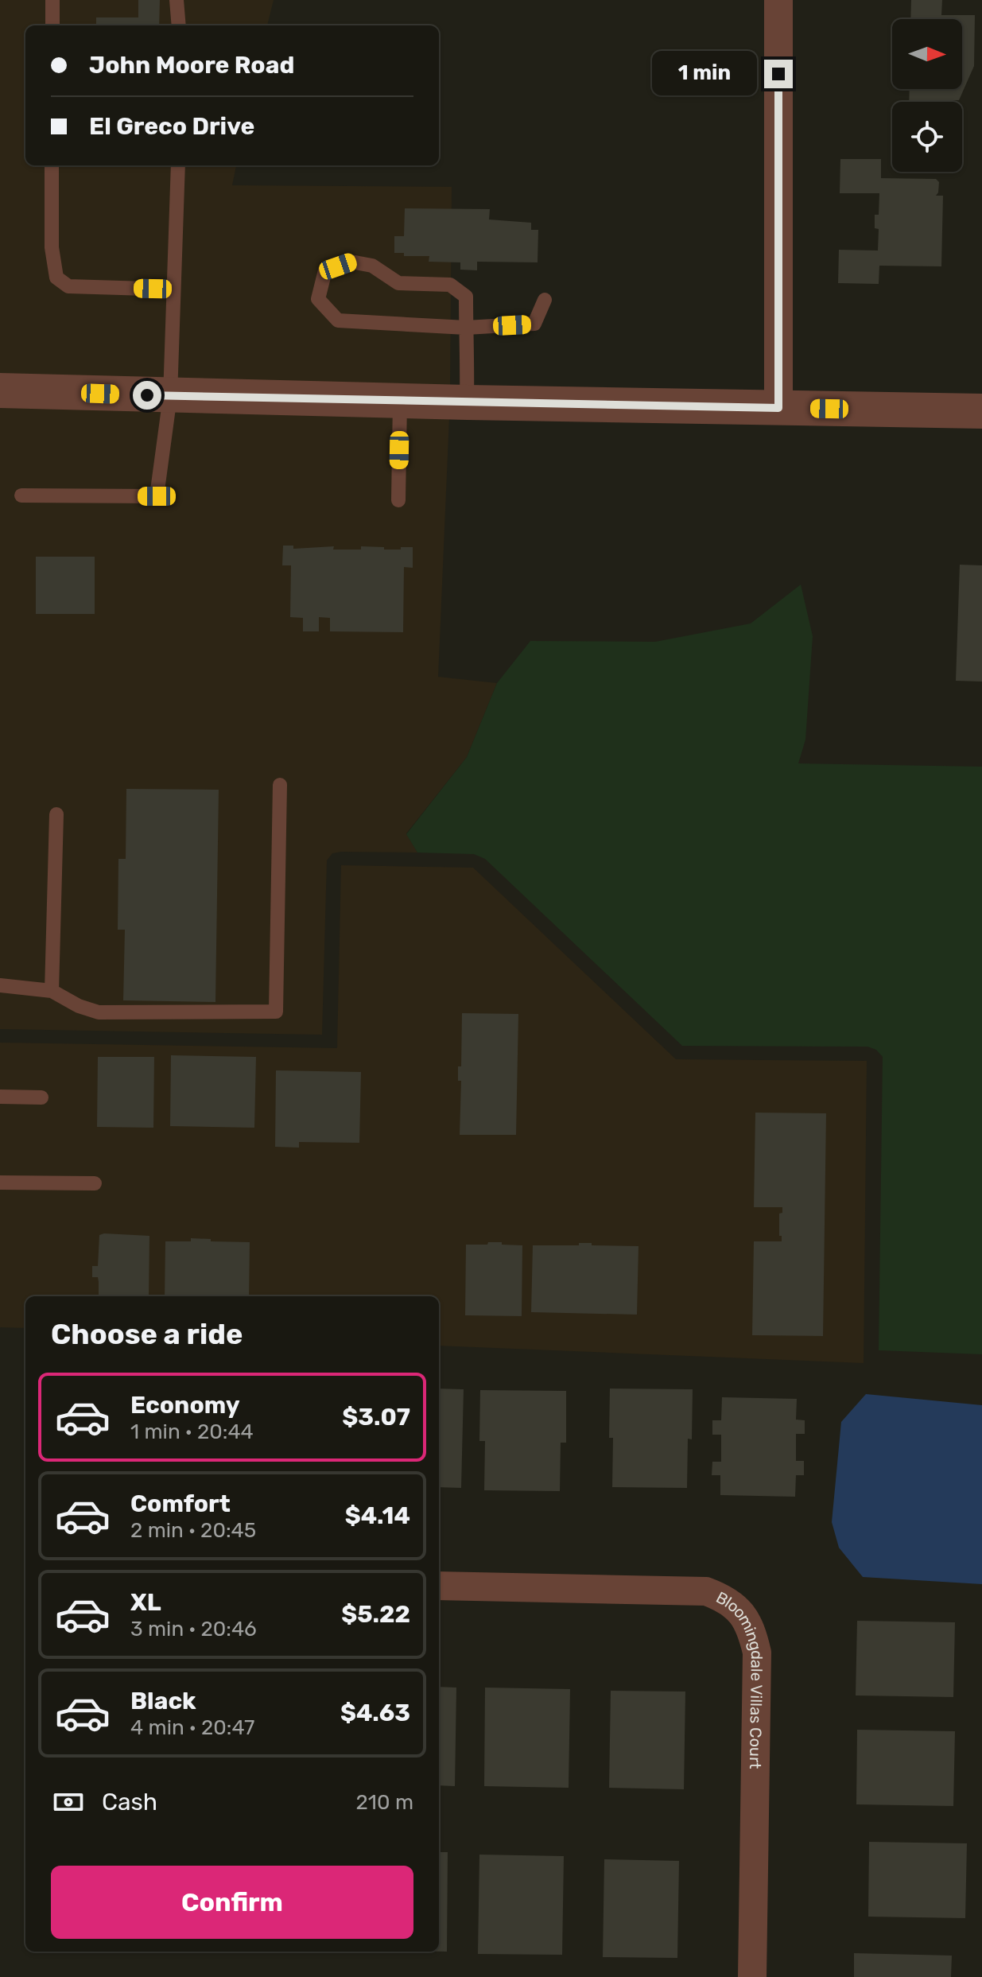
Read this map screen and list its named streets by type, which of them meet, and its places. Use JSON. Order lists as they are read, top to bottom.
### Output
{
  "streets": {
    "street": ["Bloomingdale Villas Court"]
  },
  "north": "right",
  "page": {
    "banner": ["John Moore Road", "El Greco Drive"],
    "bubble": "1 min",
    "heading": "Choose a ride",
    "list": [
      {
        "name": "Economy",
        "note": "1 min · 20:44",
        "value": "$3.07"
      },
      {
        "name": "Comfort",
        "note": "2 min · 20:45",
        "value": "$4.14"
      },
      {
        "name": "XL",
        "note": "3 min · 20:46",
        "value": "$5.22"
      },
      {
        "name": "Black",
        "note": "4 min · 20:47",
        "value": "$4.63"
      }
    ],
    "pay": ["Cash", "210 m"],
    "buttons": "Confirm"
  }
}
